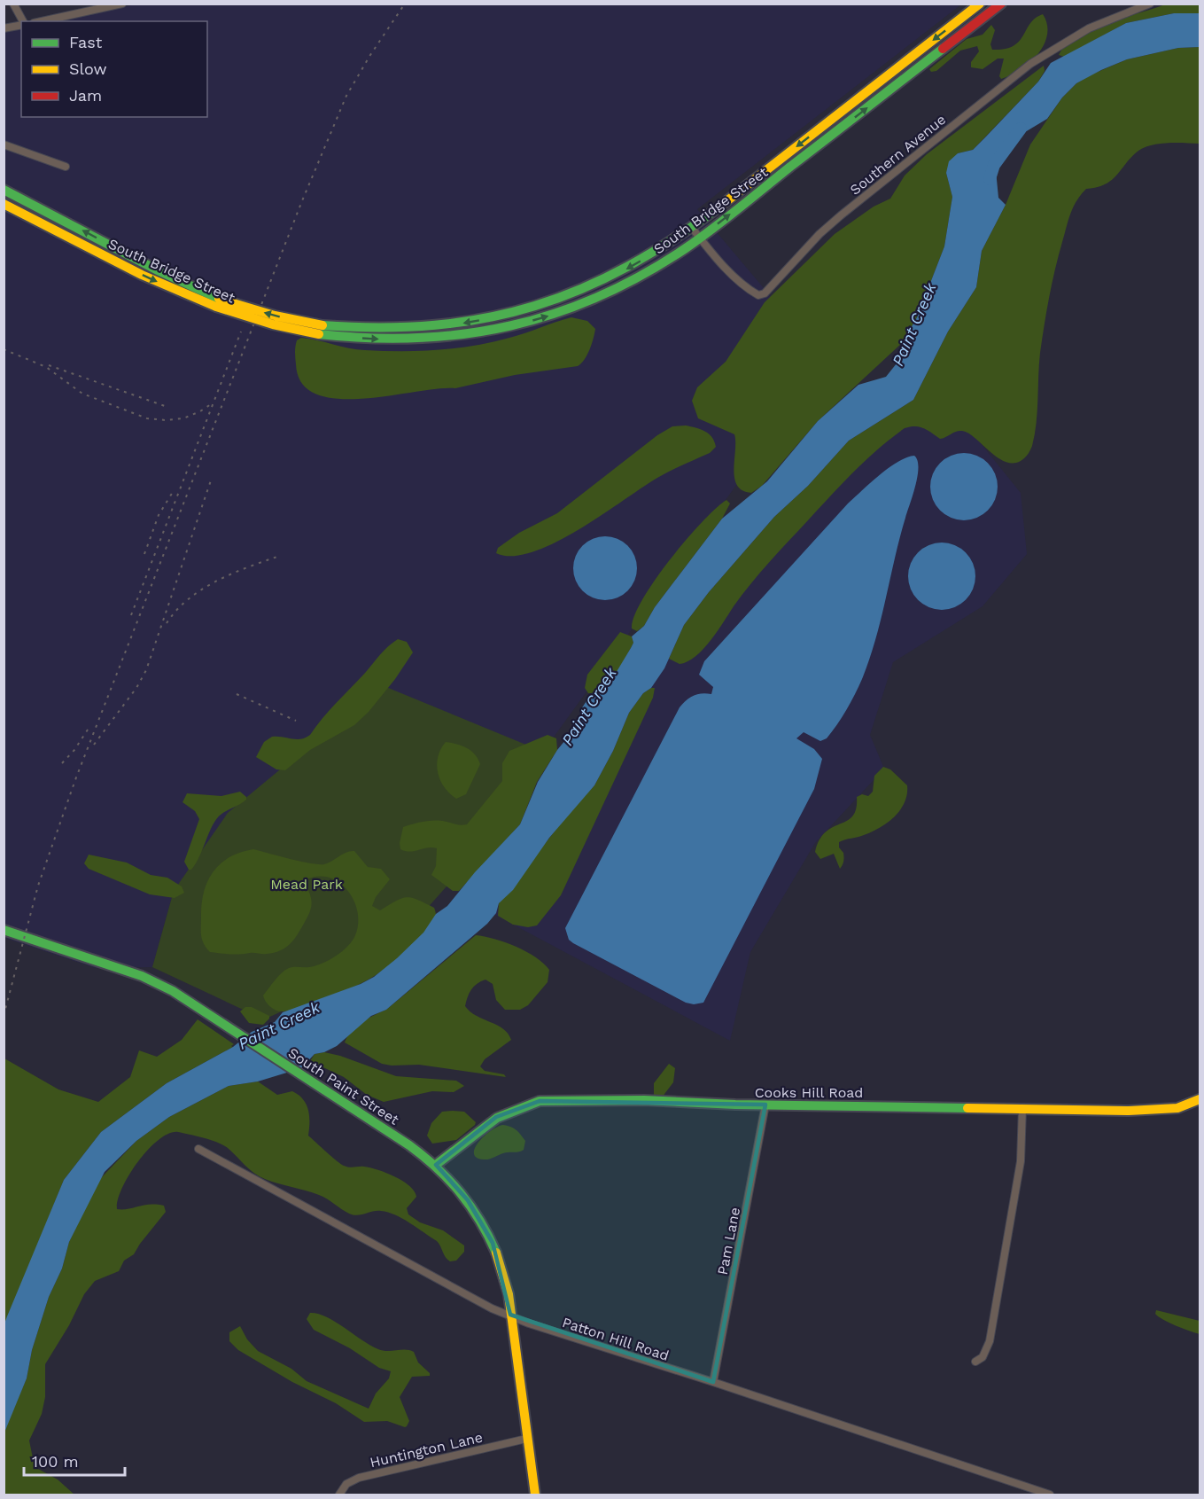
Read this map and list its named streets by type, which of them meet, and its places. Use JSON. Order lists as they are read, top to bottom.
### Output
{
  "streets": {
    "main road": ["South Bridge Street", "South Paint Street", "Cooks Hill Road"],
    "street": [
      "Southern Avenue",
      "Pam Lane",
      "Patton Hill Road",
      "Huntington Lane"
    ]
  },
  "crossings": [
    ["Southern Avenue", "South Bridge Street"],
    ["South Paint Street", "Cooks Hill Road"],
    ["South Paint Street", "Patton Hill Road"],
    ["South Paint Street", "Huntington Lane"],
    ["Cooks Hill Road", "Pam Lane"],
    ["Pam Lane", "Patton Hill Road"]
  ],
  "water": ["Paint Creek"],
  "parks": ["Mead Park"],
  "legend": ["Fast", "Slow", "Jam"],
  "scale_bar": "100 m"
}
